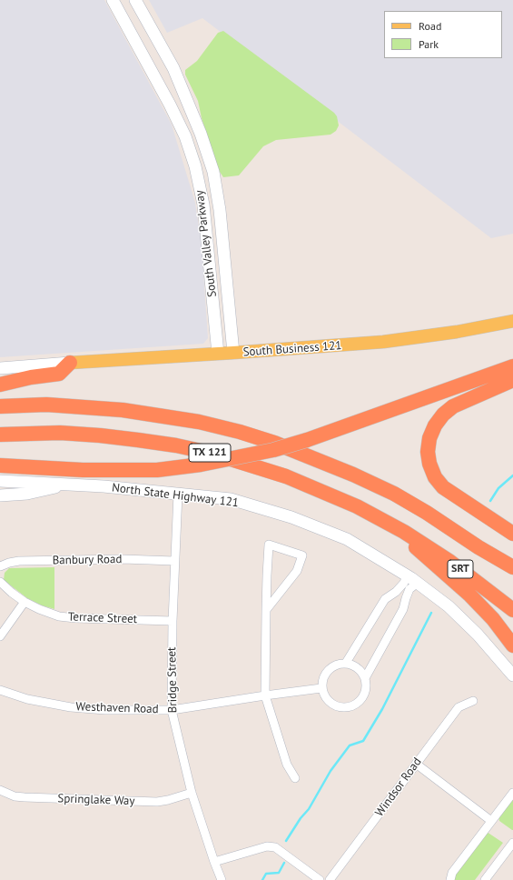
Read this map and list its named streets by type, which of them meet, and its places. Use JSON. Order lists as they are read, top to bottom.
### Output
{
  "streets": {
    "highway": ["TX 121", "SRT"],
    "main road": ["South Valley Parkway", "South Business 121", "North State Highway 121"],
    "street": [
      "Banbury Road",
      "Terrace Street",
      "Bridge Street",
      "Westhaven Road",
      "Windsor Road",
      "Springlake Way"
    ]
  },
  "crossings": [
    ["South Valley Parkway", "South Business 121"],
    ["TX 121", "SRT"],
    ["North State Highway 121", "Bridge Street"],
    ["Banbury Road", "Bridge Street"],
    ["Terrace Street", "Bridge Street"],
    ["Bridge Street", "Westhaven Road"],
    ["Bridge Street", "Springlake Way"]
  ],
  "legend": ["Road", "Park"]
}
